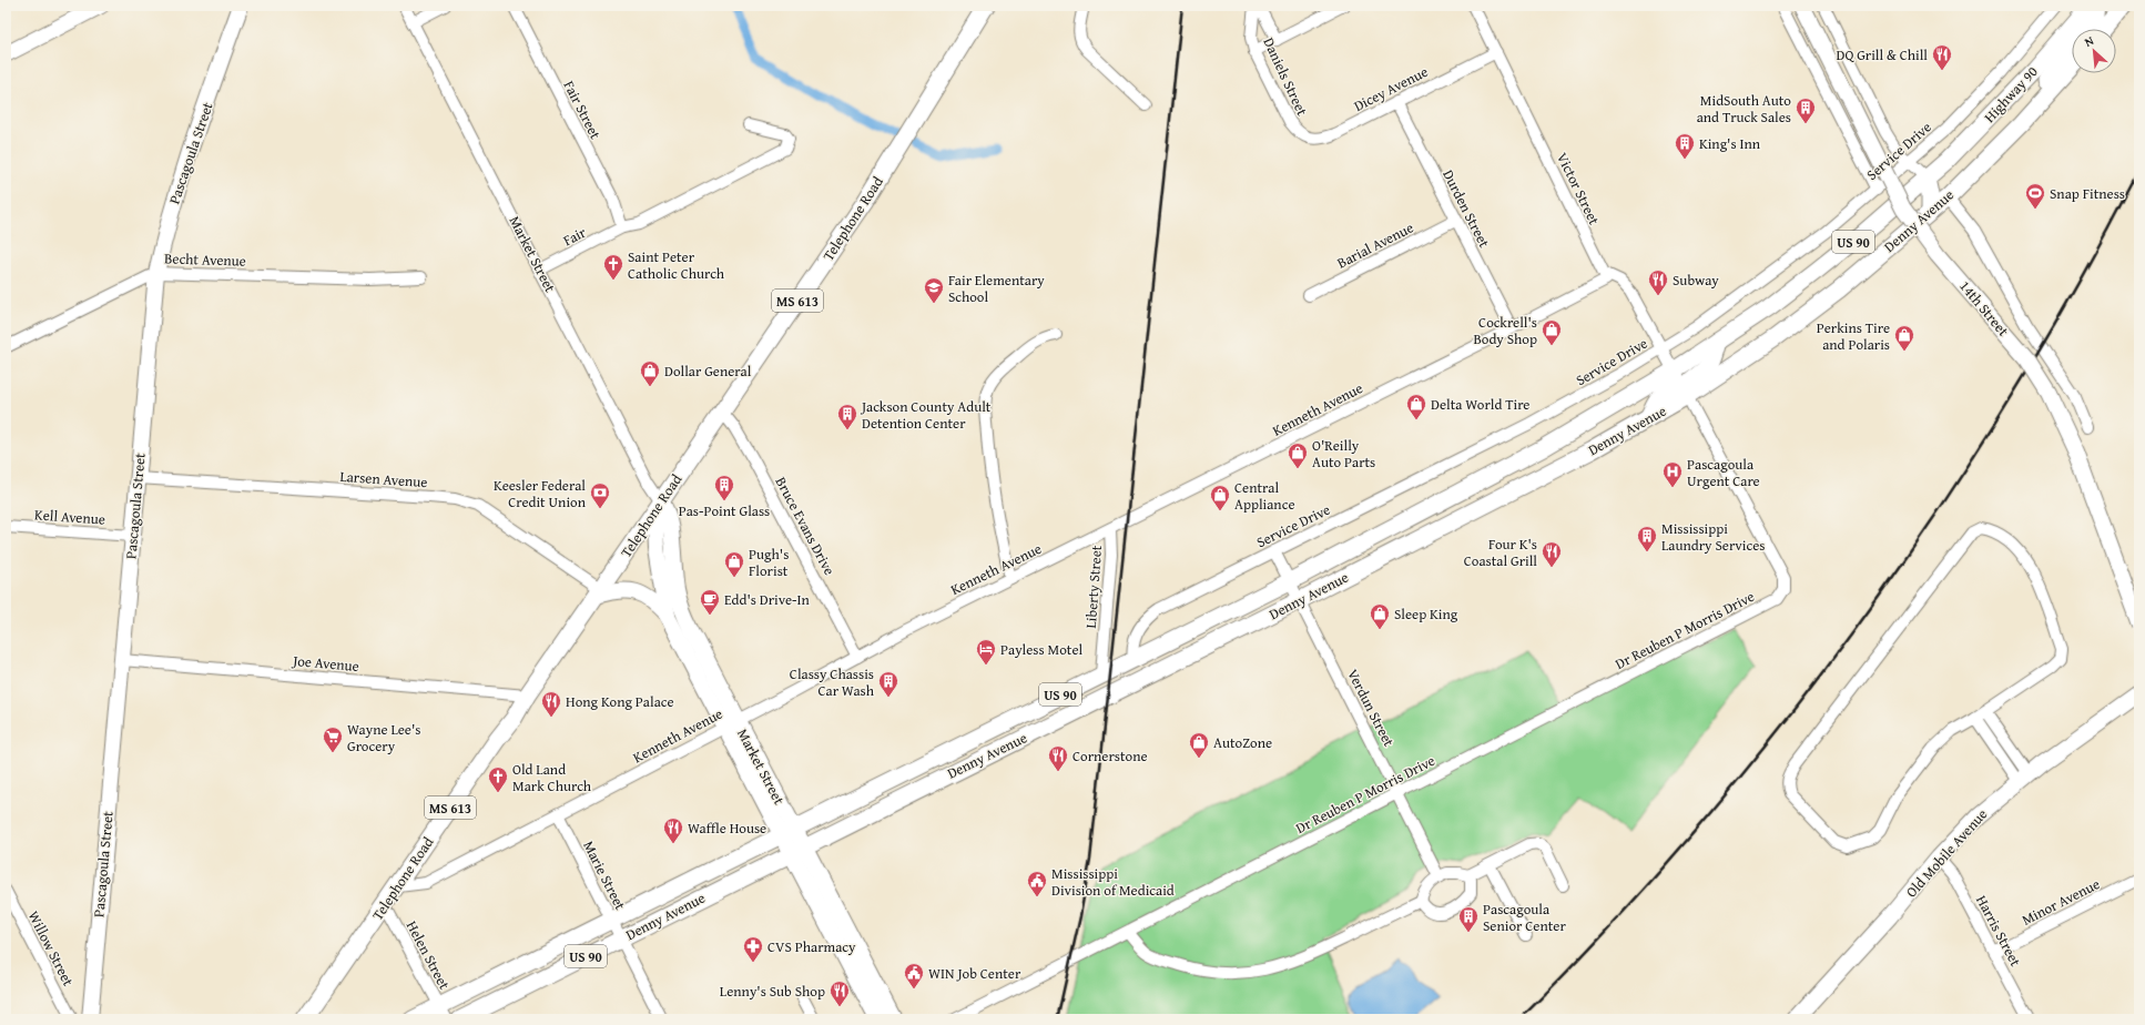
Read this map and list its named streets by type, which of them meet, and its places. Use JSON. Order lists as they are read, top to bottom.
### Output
{
  "streets": {
    "main road": [
      "Highway 90",
      "Telephone Road",
      "Denny Avenue",
      "US 90",
      "MS 613"
    ],
    "street": [
      "Daniels Street",
      "Dicey Avenue",
      "Fair Street",
      "Service Drive",
      "Pascagoula Street",
      "Victor Street",
      "Durden Street",
      "Fair",
      "Barial Avenue",
      "Market Street",
      "Becht Avenue",
      "14th Street",
      "Kenneth Avenue",
      "Larsen Avenue",
      "Kell Avenue",
      "Bruce Evans Drive",
      "Liberty Street",
      "Dr Reuben P Morris Drive",
      "Joe Avenue",
      "Verdun Street",
      "Old Mobile Avenue",
      "Marie Street",
      "Minor Avenue",
      "Harris Street",
      "Willow Street",
      "Helen Street"
    ]
  },
  "crossings": [
    ["Daniels Street", "Dicey Avenue"],
    ["Dicey Avenue", "Victor Street"],
    ["Dicey Avenue", "Durden Street"],
    ["Highway 90", "Denny Avenue"],
    ["Fair Street", "Fair"],
    ["Service Drive", "Victor Street"],
    ["Service Drive", "Denny Avenue"],
    ["Service Drive", "Verdun Street"],
    ["Pascagoula Street", "Becht Avenue"],
    ["Pascagoula Street", "Larsen Avenue"],
    ["Pascagoula Street", "Kell Avenue"],
    ["Pascagoula Street", "Joe Avenue"],
    ["Victor Street", "Denny Avenue"],
    ["Victor Street", "Kenneth Avenue"],
    ["Durden Street", "Barial Avenue"],
    ["Durden Street", "Kenneth Avenue"],
    ["Telephone Road", "Market Street"],
    ["Telephone Road", "Kenneth Avenue"],
    ["Telephone Road", "Larsen Avenue"],
    ["Telephone Road", "Bruce Evans Drive"],
    ["Telephone Road", "Joe Avenue"],
    ["Telephone Road", "Helen Street"],
    ["Denny Avenue", "Market Street"],
    ["Denny Avenue", "Liberty Street"],
    ["Denny Avenue", "Dr Reuben P Morris Drive"],
    ["Denny Avenue", "Verdun Street"],
    ["Denny Avenue", "Marie Street"],
    ["Denny Avenue", "Helen Street"],
    ["Fair", "Market Street"],
    ["Market Street", "Kenneth Avenue"],
    ["Kenneth Avenue", "Bruce Evans Drive"],
    ["Kenneth Avenue", "Liberty Street"],
    ["Kenneth Avenue", "Marie Street"],
    ["Dr Reuben P Morris Drive", "Verdun Street"],
    ["Old Mobile Avenue", "Harris Street"],
    ["Minor Avenue", "Harris Street"]
  ],
  "places": {
    "restaurant": [
      "DQ Grill & Chill",
      "Subway",
      "Four K's Coastal Grill",
      "Hong Kong Palace",
      "Cornerstone",
      "Waffle House",
      "Lenny's Sub Shop"
    ],
    "building": [
      "MidSouth Auto and Truck Sales",
      "King's Inn",
      "Jackson County Adult Detention Center",
      "Pas-Point Glass",
      "Mississippi Laundry Services",
      "Classy Chassis Car Wash",
      "Pascagoula Senior Center"
    ],
    "sports": ["Snap Fitness"],
    "church": ["Saint Peter Catholic Church", "Old Land Mark Church"],
    "school or university": ["Fair Elementary School"],
    "shop": [
      "Cockrell's Body Shop",
      "Perkins Tire and Polaris",
      "Dollar General",
      "Delta World Tire",
      "O'Reilly Auto Parts",
      "Central Appliance",
      "Pugh's Florist",
      "Sleep King",
      "AutoZone"
    ],
    "hospital": ["Pascagoula Urgent Care"],
    "bank": ["Keesler Federal Credit Union"],
    "cafe": ["Edd's Drive-In"],
    "hotel": ["Payless Motel"],
    "supermarket": ["Wayne Lee's Grocery"],
    "public building": ["Mississippi Division of Medicaid", "WIN Job Center"],
    "pharmacy": ["CVS Pharmacy"]
  },
  "north": "top left"
}
